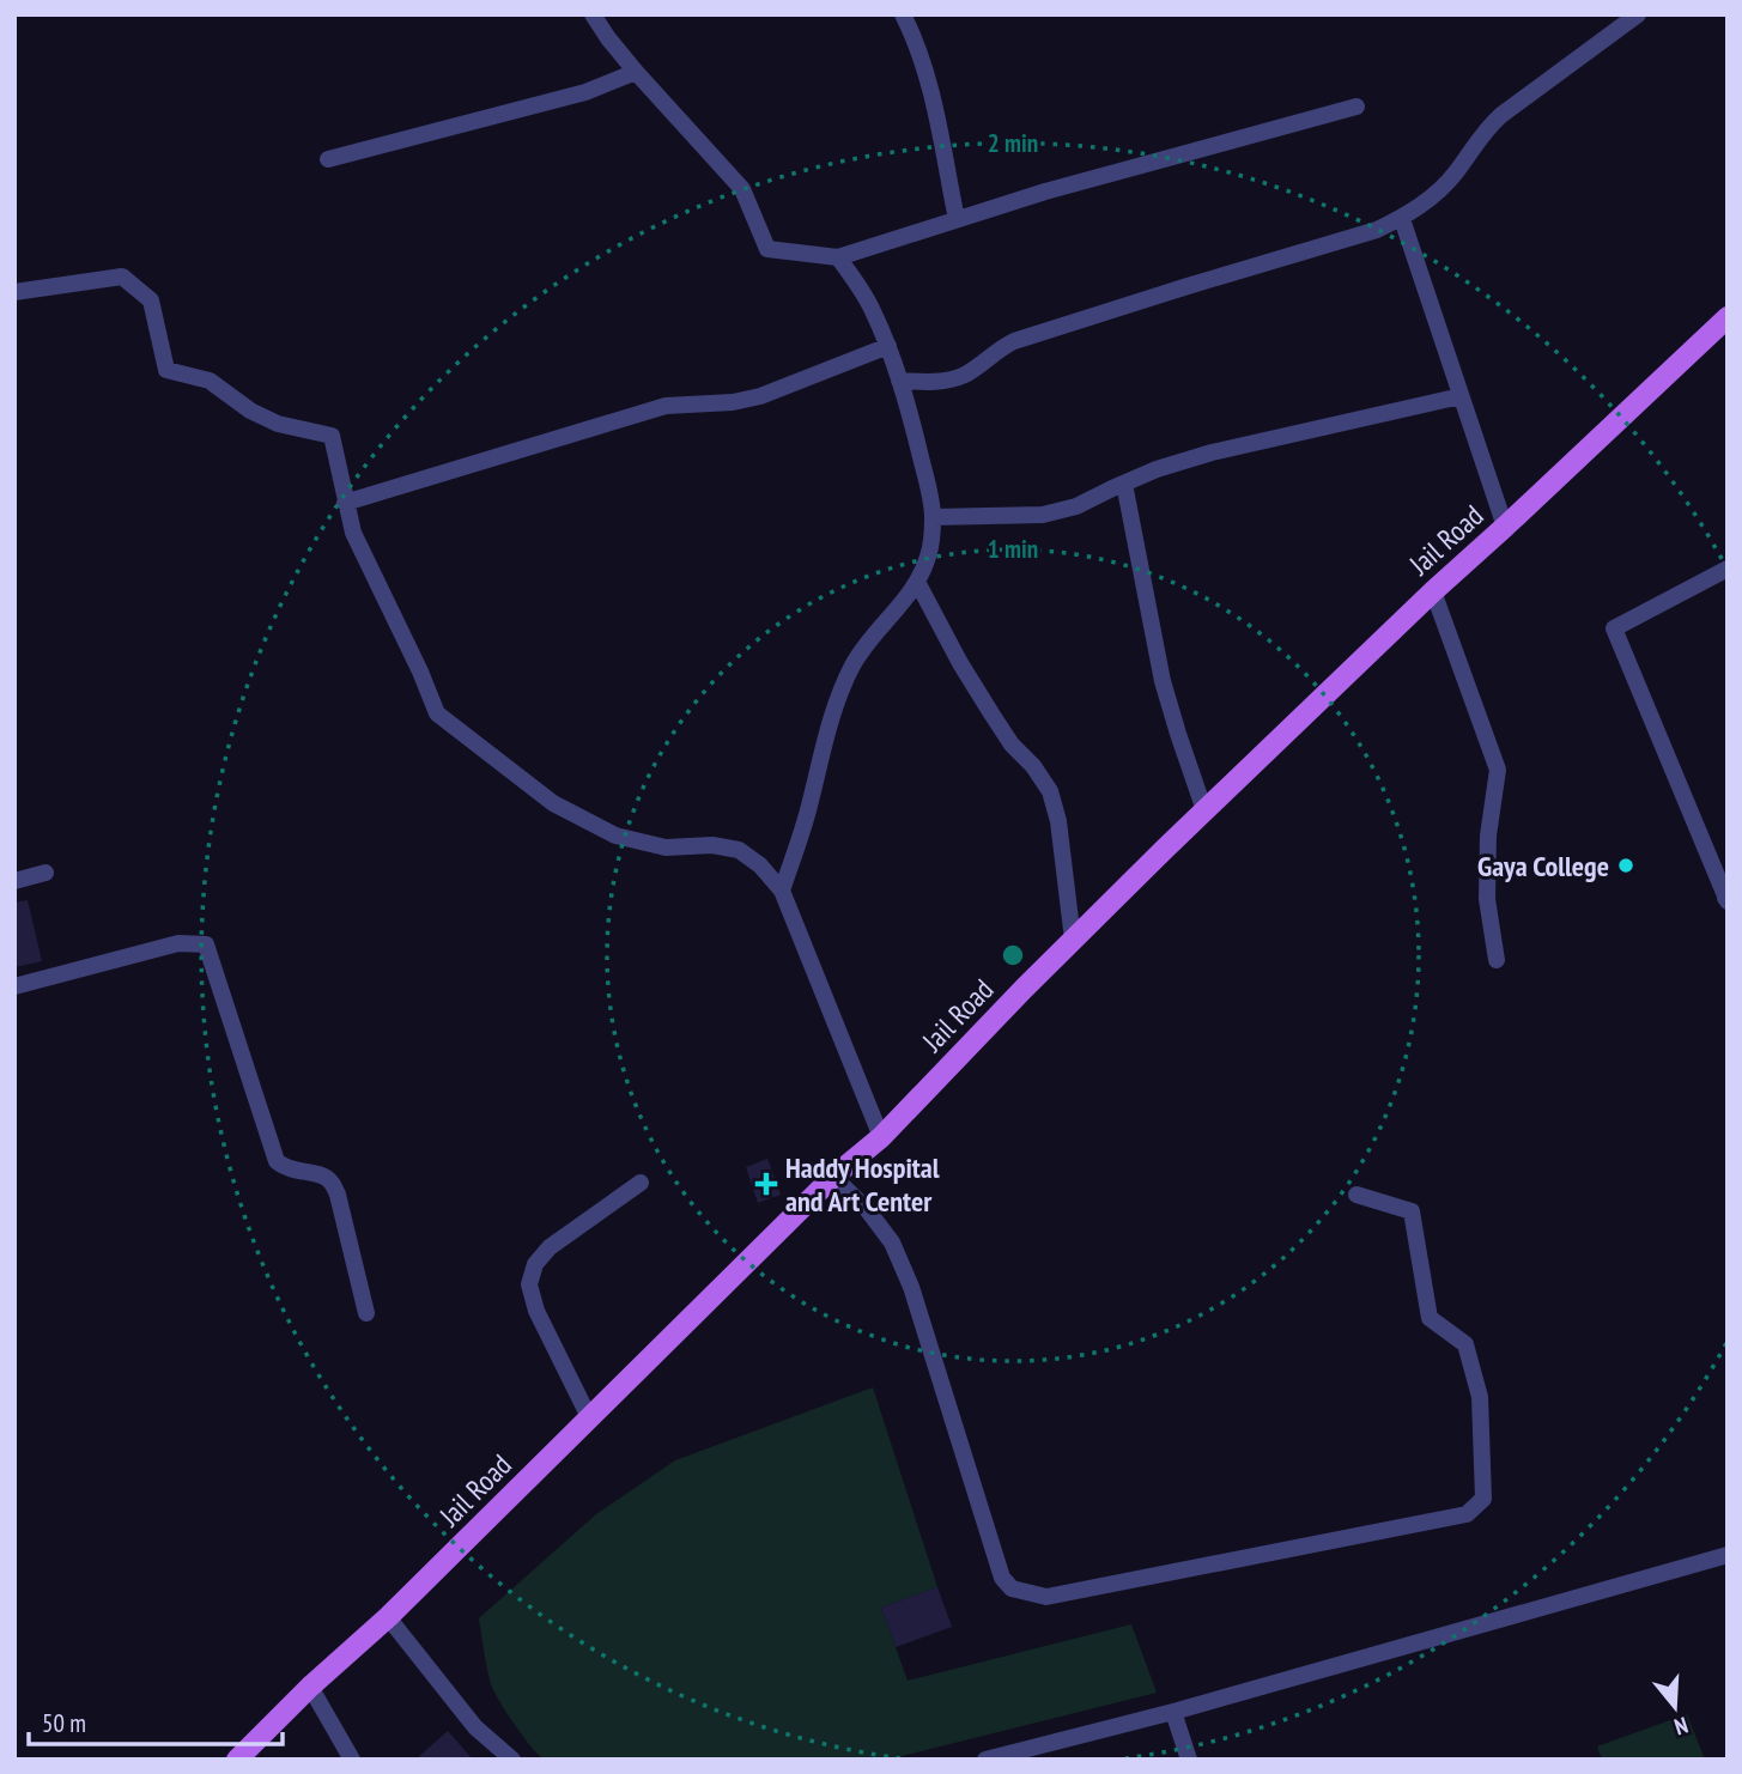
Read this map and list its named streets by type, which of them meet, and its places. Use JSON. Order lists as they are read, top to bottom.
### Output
{
  "streets": {
    "main road": ["Jail Road"]
  },
  "places": {
    "other": ["Gaya College"],
    "health": ["Haddy Hospital and Art Center"]
  },
  "scale_bar": "50 m",
  "north": "bottom",
  "rings": ["2 min", "1 min"]
}
